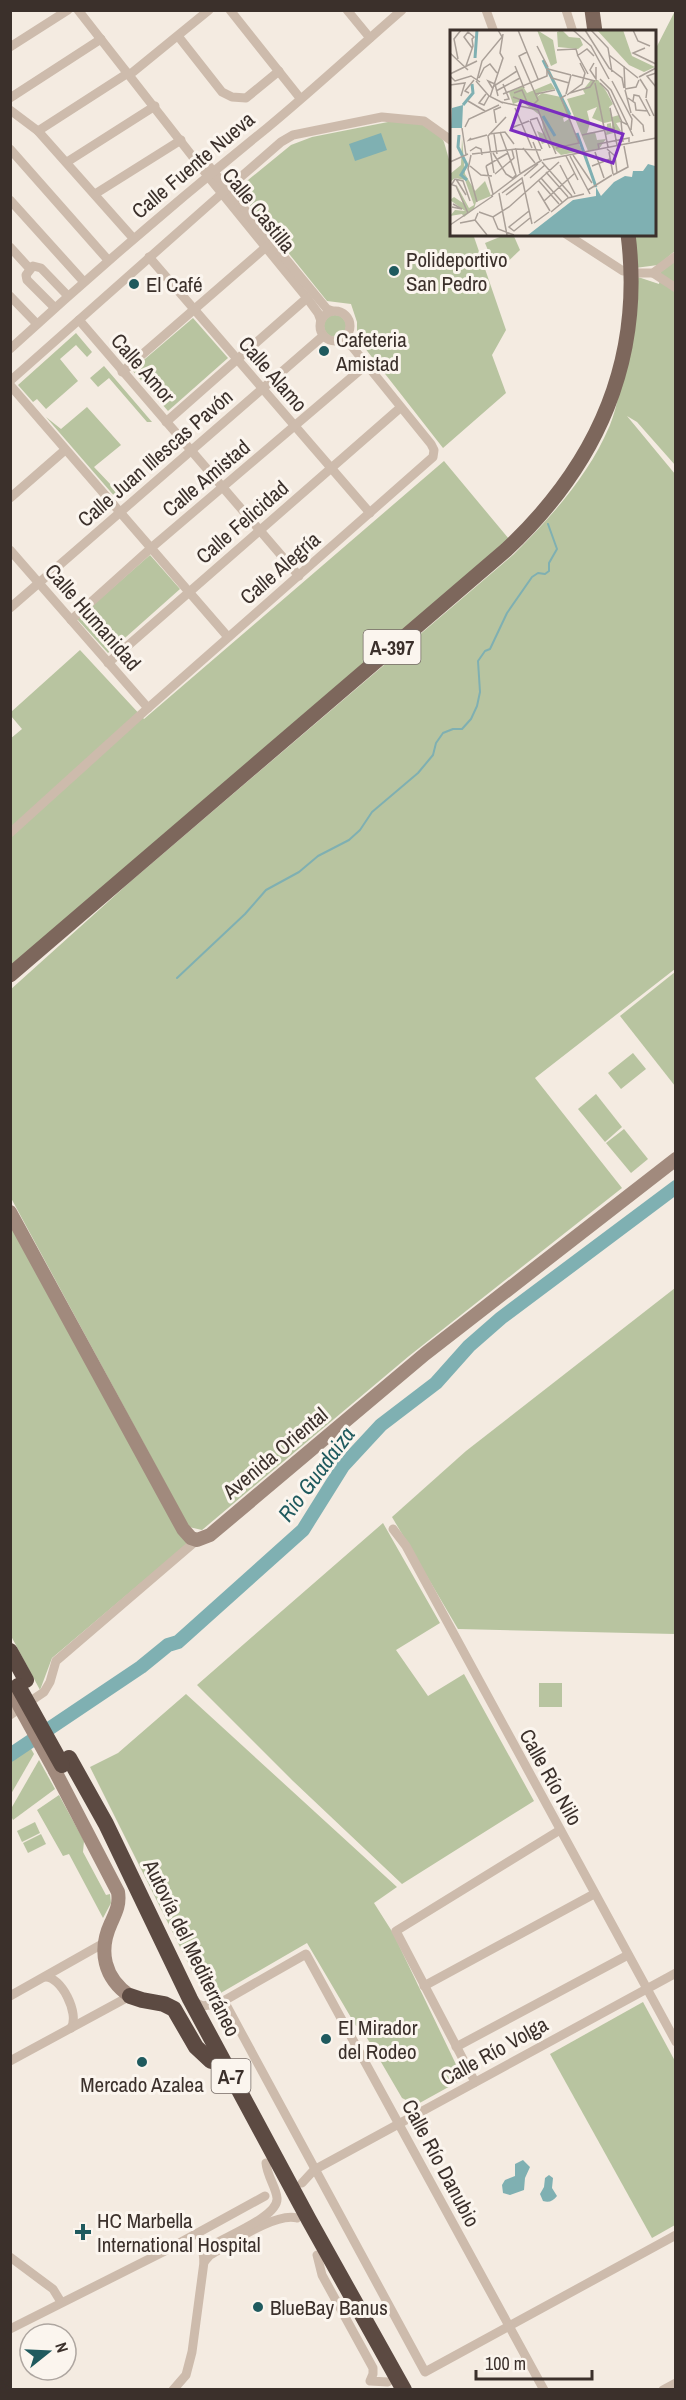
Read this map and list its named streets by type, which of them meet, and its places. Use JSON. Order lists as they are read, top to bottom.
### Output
{
  "streets": {
    "highway": ["Autovía del Mediterráneo", "A-7"],
    "main road": ["A-397"],
    "street": [
      "Calle Fuente Nueva",
      "Calle Castilla",
      "Calle Amor",
      "Calle Alamo",
      "Calle Juan Illescas Pavón",
      "Calle Amistad",
      "Calle Felicidad",
      "Calle Alegría",
      "Calle Humanidad",
      "Avenida Oriental",
      "Calle Río Nilo",
      "Calle Río Volga",
      "Calle Río Danubio"
    ]
  },
  "crossings": [
    ["Calle Fuente Nueva", "Calle Castilla"],
    ["Calle Fuente Nueva", "Calle Amor"],
    ["Calle Fuente Nueva", "Calle Alamo"],
    ["Calle Castilla", "Calle Juan Illescas Pavón"],
    ["Calle Amor", "Calle Juan Illescas Pavón"],
    ["Calle Amor", "Calle Amistad"],
    ["Calle Amor", "Calle Felicidad"],
    ["Calle Amor", "Calle Alegría"],
    ["Calle Alamo", "Calle Juan Illescas Pavón"],
    ["Calle Alamo", "Calle Amistad"],
    ["Calle Alamo", "Calle Felicidad"],
    ["Calle Alamo", "Calle Alegría"],
    ["Calle Juan Illescas Pavón", "Calle Humanidad"],
    ["Calle Amistad", "Calle Humanidad"],
    ["Calle Felicidad", "Calle Alegría"],
    ["Calle Felicidad", "Calle Humanidad"],
    ["Calle Alegría", "Calle Humanidad"],
    ["Calle Río Nilo", "Calle Río Volga"],
    ["Autovía del Mediterráneo", "Calle Río Volga"],
    ["Calle Río Volga", "Calle Río Danubio"]
  ],
  "water": ["Rio Guadaiza"],
  "places": {
    "other": [
      "Polideportivo San Pedro",
      "El Café",
      "Cafeteria Amistad",
      "El Mirador del Rodeo",
      "Mercado Azalea",
      "BlueBay Banus"
    ],
    "health": ["HC Marbella International Hospital"]
  },
  "scale_bar": "100 m",
  "north": "right"
}
